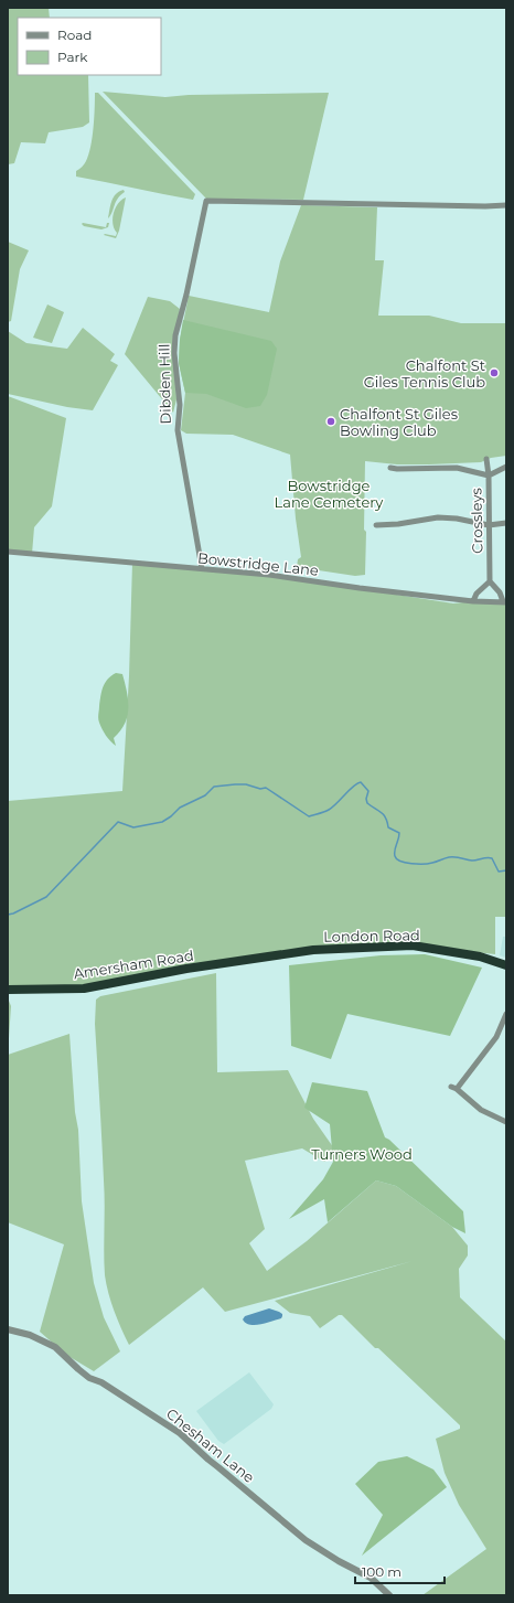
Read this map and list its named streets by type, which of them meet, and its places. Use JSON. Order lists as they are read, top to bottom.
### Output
{
  "streets": {
    "highway": ["London Road", "Amersham Road"],
    "street": [
      "Dibden Hill",
      "Crossleys",
      "Bowstridge Lane",
      "Chesham Lane"
    ]
  },
  "crossings": [
    ["Dibden Hill", "Bowstridge Lane"],
    ["London Road", "Amersham Road"]
  ],
  "parks": ["Bowstridge Lane Cemetery", "Turners Wood"],
  "places": ["Chalfont St Giles Tennis Club", "Chalfont St Giles Bowling Club"],
  "legend": ["Road", "Park"],
  "scale_bar": "100 m"
}
